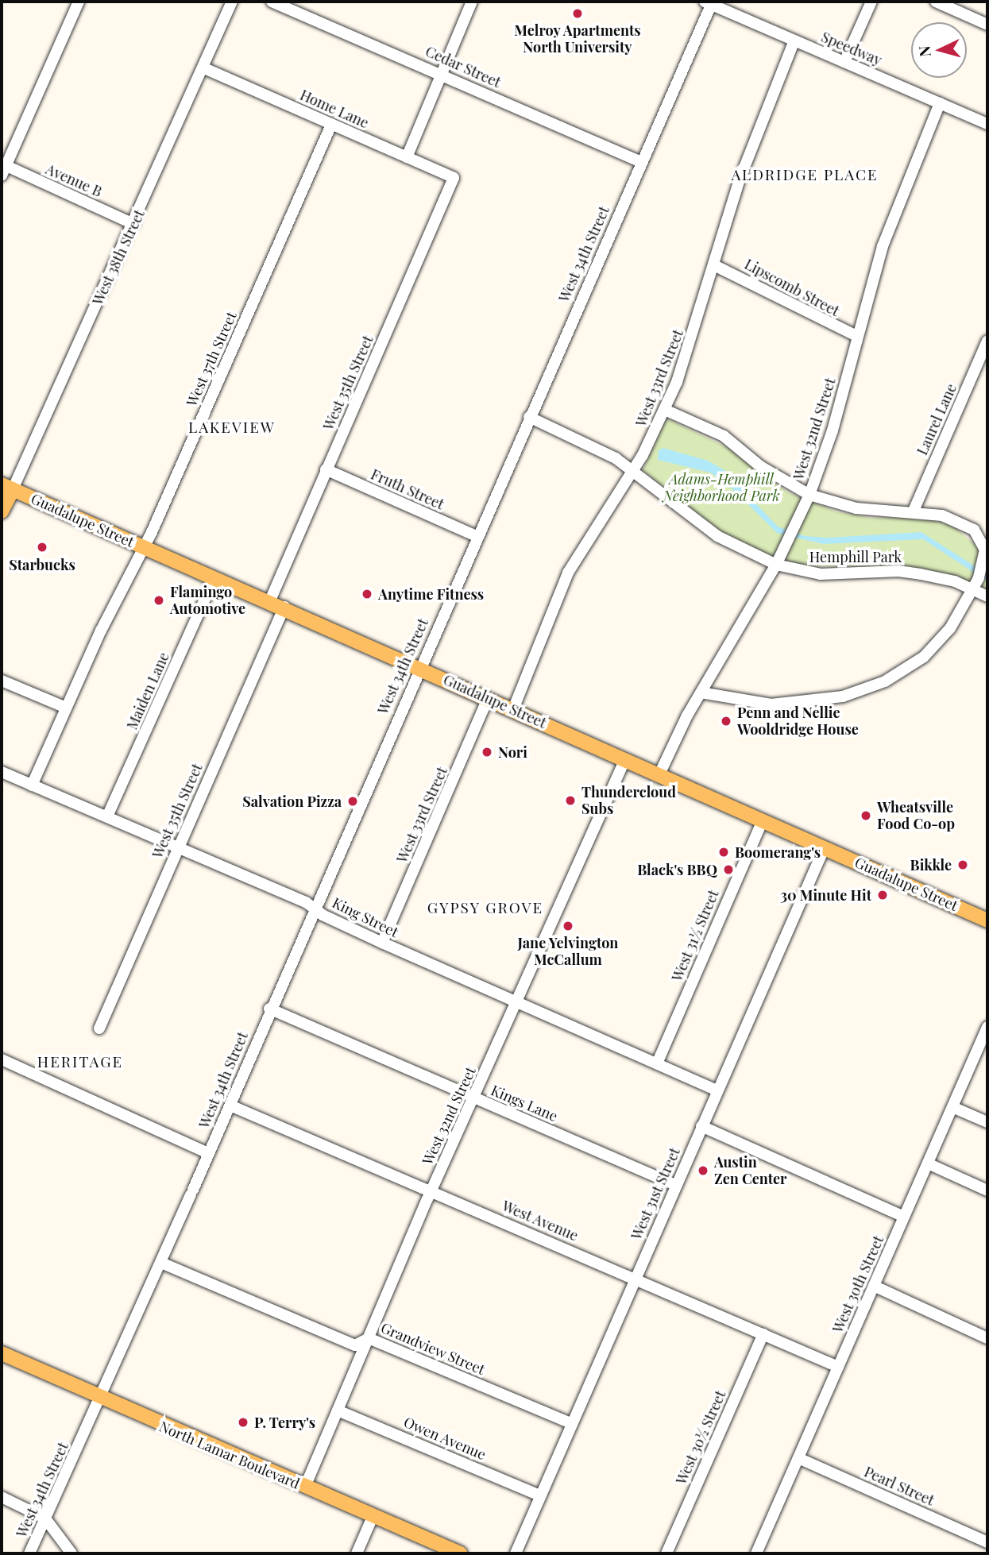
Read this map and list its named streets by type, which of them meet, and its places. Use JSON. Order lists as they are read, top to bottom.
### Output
{
  "streets": {
    "main road": ["West 38th Street", "Guadalupe Street", "North Lamar Boulevard"],
    "street": [
      "Speedway",
      "Cedar Street",
      "Home Lane",
      "Avenue B",
      "West 34th Street",
      "Lipscomb Street",
      "West 37th Street",
      "West 33rd Street",
      "West 35th Street",
      "Laurel Lane",
      "West 32nd Street",
      "Fruth Street",
      "Hemphill Park",
      "Maiden Lane",
      "King Street",
      "West 31½ Street",
      "Kings Lane",
      "West 31st Street",
      "West Avenue",
      "West 30th Street",
      "Grandview Street",
      "West 30½ Street",
      "Owen Avenue",
      "Pearl Street"
    ]
  },
  "crossings": [
    ["Speedway", "West 34th Street"],
    ["Speedway", "West 33rd Street"],
    ["Speedway", "West 32nd Street"],
    ["Cedar Street", "West 34th Street"],
    ["Home Lane", "West 38th Street"],
    ["Home Lane", "West 37th Street"],
    ["Home Lane", "West 35th Street"],
    ["Avenue B", "West 38th Street"],
    ["West 34th Street", "Fruth Street"],
    ["West 34th Street", "Guadalupe Street"],
    ["West 34th Street", "Hemphill Park"],
    ["West 34th Street", "King Street"],
    ["West 34th Street", "Kings Lane"],
    ["West 34th Street", "West Avenue"],
    ["West 34th Street", "Grandview Street"],
    ["West 34th Street", "North Lamar Boulevard"],
    ["West 38th Street", "Guadalupe Street"],
    ["Lipscomb Street", "West 33rd Street"],
    ["Lipscomb Street", "West 32nd Street"],
    ["West 37th Street", "Guadalupe Street"],
    ["West 37th Street", "King Street"],
    ["West 33rd Street", "Guadalupe Street"],
    ["West 33rd Street", "Hemphill Park"],
    ["West 33rd Street", "King Street"],
    ["West 35th Street", "Fruth Street"],
    ["West 35th Street", "Guadalupe Street"],
    ["West 35th Street", "King Street"],
    ["West 32nd Street", "Guadalupe Street"],
    ["West 32nd Street", "Hemphill Park"],
    ["West 32nd Street", "King Street"],
    ["West 32nd Street", "Kings Lane"],
    ["West 32nd Street", "West Avenue"],
    ["West 32nd Street", "Grandview Street"],
    ["West 32nd Street", "Owen Avenue"],
    ["West 32nd Street", "North Lamar Boulevard"],
    ["Guadalupe Street", "Maiden Lane"],
    ["Guadalupe Street", "West 31½ Street"],
    ["Guadalupe Street", "West 31st Street"],
    ["Maiden Lane", "King Street"],
    ["King Street", "West 31½ Street"],
    ["King Street", "West 31st Street"],
    ["Kings Lane", "West 31st Street"],
    ["West 31st Street", "West Avenue"],
    ["West 31st Street", "Grandview Street"],
    ["West 31st Street", "Owen Avenue"],
    ["West Avenue", "West 30th Street"],
    ["West Avenue", "West 30½ Street"],
    ["West 30th Street", "Pearl Street"]
  ],
  "districts": [
    "ALDRIDGE PLACE",
    "LAKEVIEW",
    "GYPSY GROVE",
    "HERITAGE"
  ],
  "parks": ["Adams-Hemphill Neighborhood Park"],
  "places": [
    "Melroy Apartments North University",
    "Starbucks",
    "Anytime Fitness",
    "Flamingo Automotive",
    "Penn and Nellie Wooldridge House",
    "Nori",
    "Thundercloud Subs",
    "Salvation Pizza",
    "Wheatsville Food Co-op",
    "Boomerang's",
    "Bikkle",
    "Black's BBQ",
    "30 Minute Hit",
    "Jane Yelvington McCallum",
    "Austin Zen Center",
    "P. Terry's"
  ],
  "north": "left"
}
